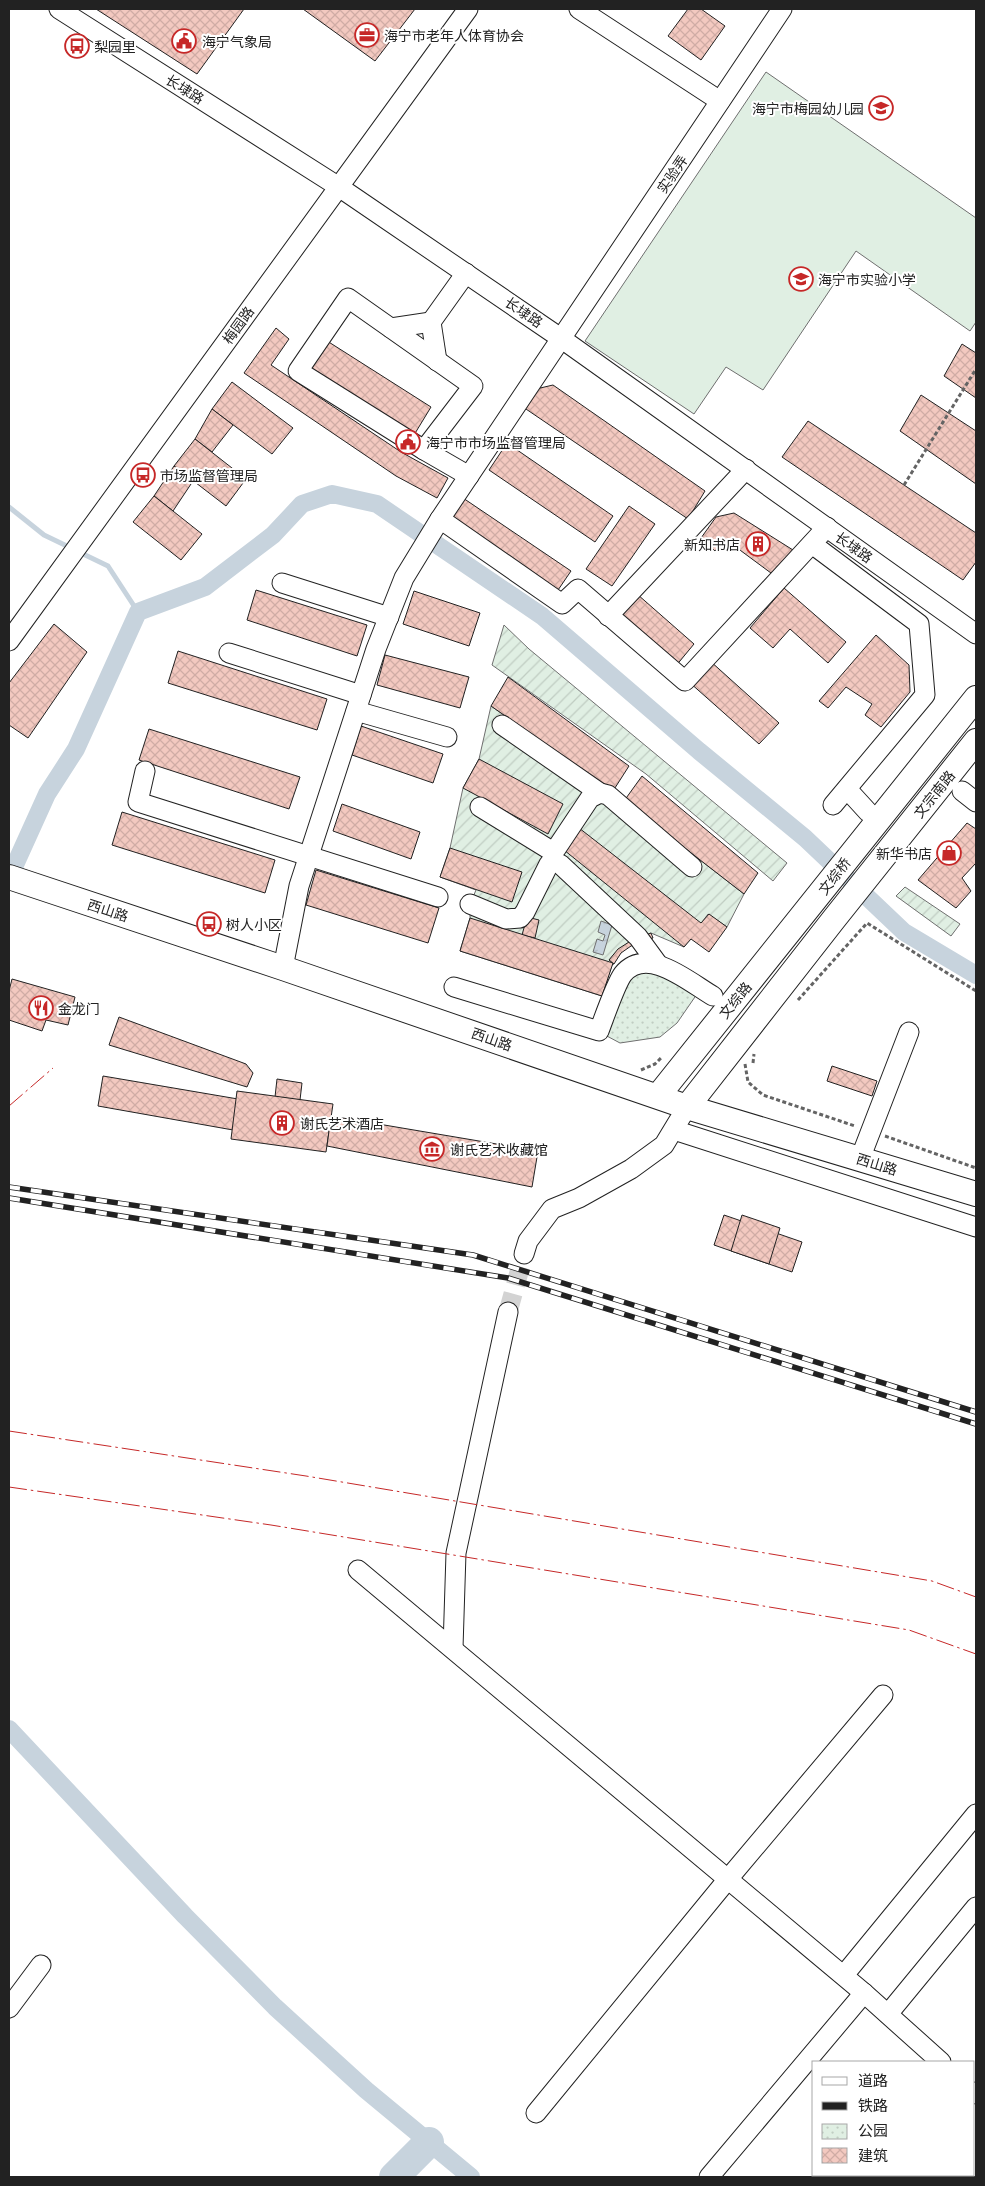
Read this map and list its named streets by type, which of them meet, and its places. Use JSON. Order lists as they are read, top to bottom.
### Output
{
  "streets": {
    "main road": [
      "文宗南路",
      "文综桥",
      "西山路",
      "文综路"
    ],
    "street": ["长埭路", "实验弄", "梅园路"]
  },
  "crossings": [
    ["长埭路", "实验弄"],
    ["长埭路", "梅园路"],
    ["实验弄", "西山路"],
    ["文宗南路", "西山路"],
    ["文综桥", "文综路"],
    ["西山路", "文综路"]
  ],
  "places": {
    "office": ["海宁市老年人体育协会"],
    "public building": ["海宁气象局", "海宁市市场监督管理局"],
    "bus stop": ["梨园里", "市场监督管理局", "树人小区"],
    "school or university": ["海宁市梅园幼儿园", "海宁市实验小学"],
    "building": ["新知书店", "谢氏艺术酒店"],
    "shop": ["新华书店"],
    "restaurant": ["金龙门"],
    "museum": ["谢氏艺术收藏馆"]
  },
  "legend": [
    "道路",
    "铁路",
    "公园",
    "建筑"
  ]
}
